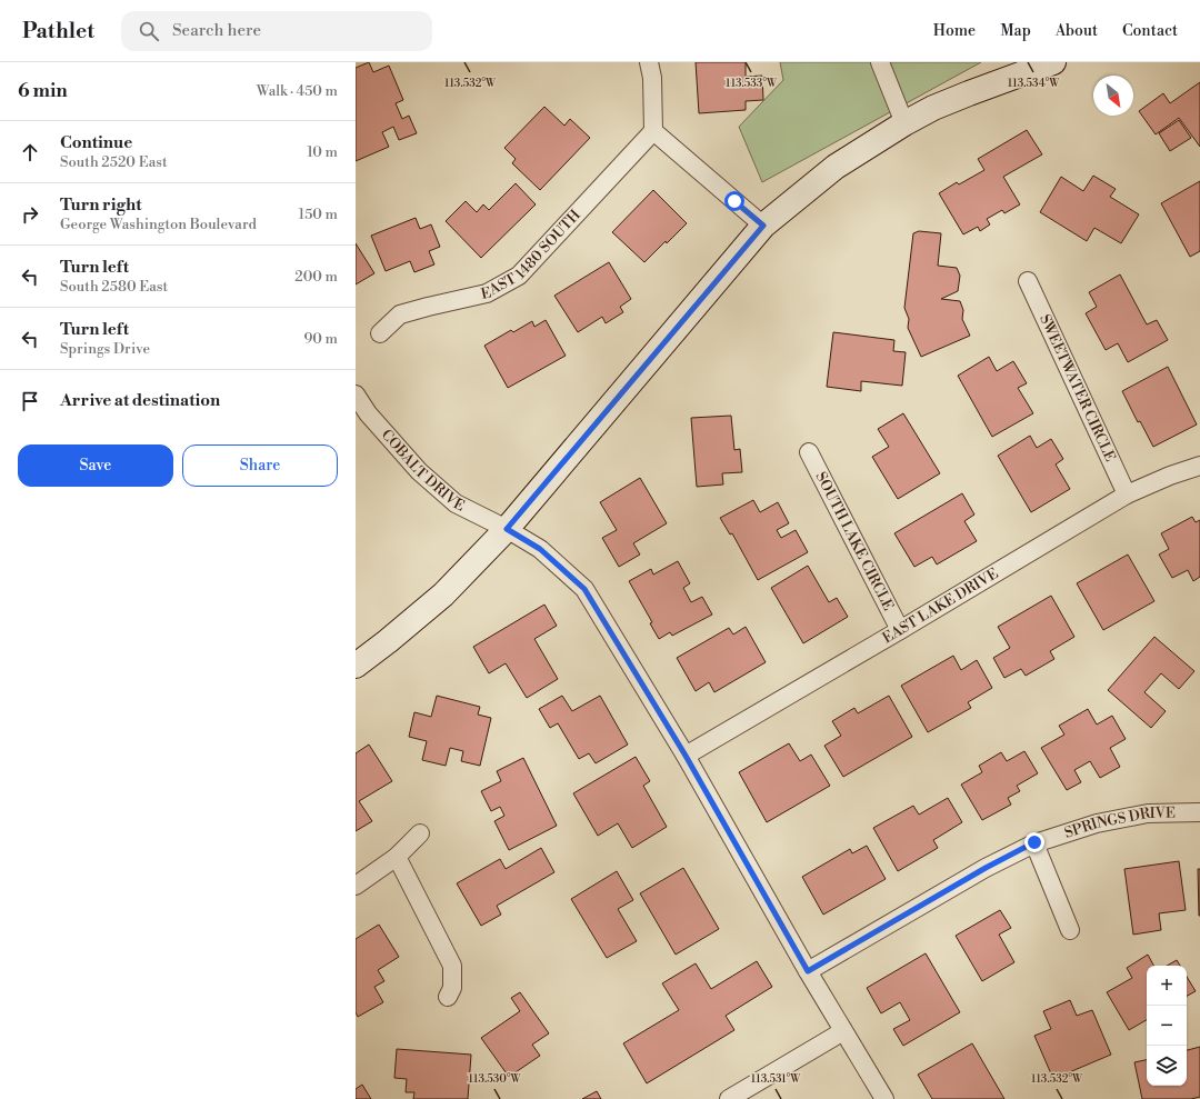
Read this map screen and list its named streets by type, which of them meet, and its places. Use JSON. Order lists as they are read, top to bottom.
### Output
{
  "streets": {
    "street": [
      "EAST 1480 SOUTH",
      "SWEETWATER CIRCLE",
      "COBALT DRIVE",
      "SOUTH LAKE CIRCLE",
      "EAST LAKE DRIVE",
      "SPRINGS DRIVE"
    ]
  },
  "crossings": [
    ["SWEETWATER CIRCLE", "EAST LAKE DRIVE"],
    ["COBALT DRIVE", "EAST LAKE DRIVE"],
    ["COBALT DRIVE", "SPRINGS DRIVE"],
    ["SOUTH LAKE CIRCLE", "EAST LAKE DRIVE"]
  ],
  "north": "bottom right",
  "page": {
    "header": "Pathlet",
    "search": "Search here",
    "nav": [
      "Home",
      "Map",
      "About",
      "Contact"
    ],
    "heading": ["6 min", "Walk · 450 m"],
    "list": [
      ["Continue", "South 2520 East", "10 m"],
      ["Turn right", "George Washington Boulevard", "150 m"],
      ["Turn left", "South 2580 East", "200 m"],
      ["Turn left", "Springs Drive", "90 m"],
      "Arrive at destination"
    ],
    "buttons": ["Save", "Share"],
    "map_buttons": ["+", "−"]
  },
  "coordinates": [
    "113.532°W",
    "113.533°W",
    "113.534°W",
    "113.530°W",
    "113.531°W"
  ]
}
